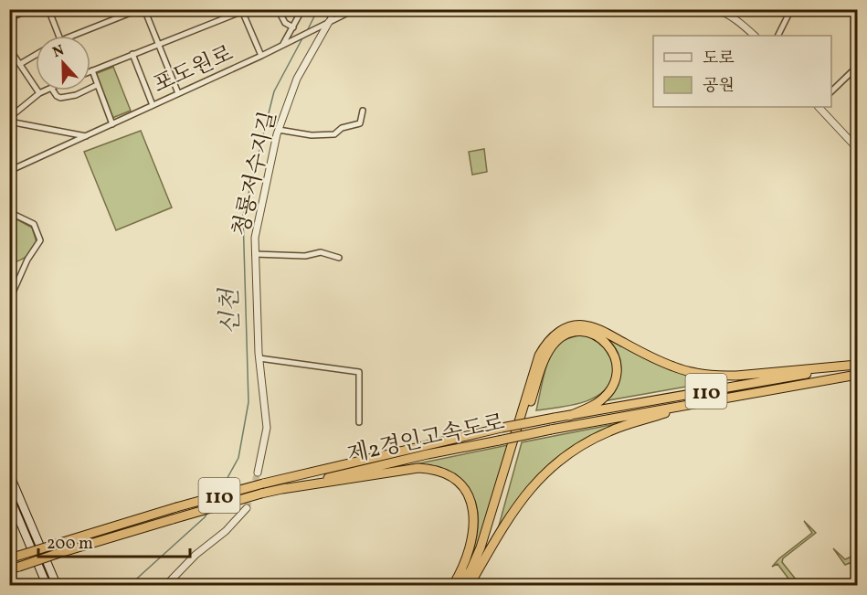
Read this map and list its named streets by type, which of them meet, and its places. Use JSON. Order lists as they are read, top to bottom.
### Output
{
  "streets": {
    "highway": ["110", "제2경인고속도로"],
    "street": ["포도원로", "청룡저수지길"]
  },
  "crossings": [
    ["포도원로", "청룡저수지길"]
  ],
  "water": ["신천"],
  "legend": ["도로", "공원"],
  "scale_bar": "200 m",
  "north": "top"
}
